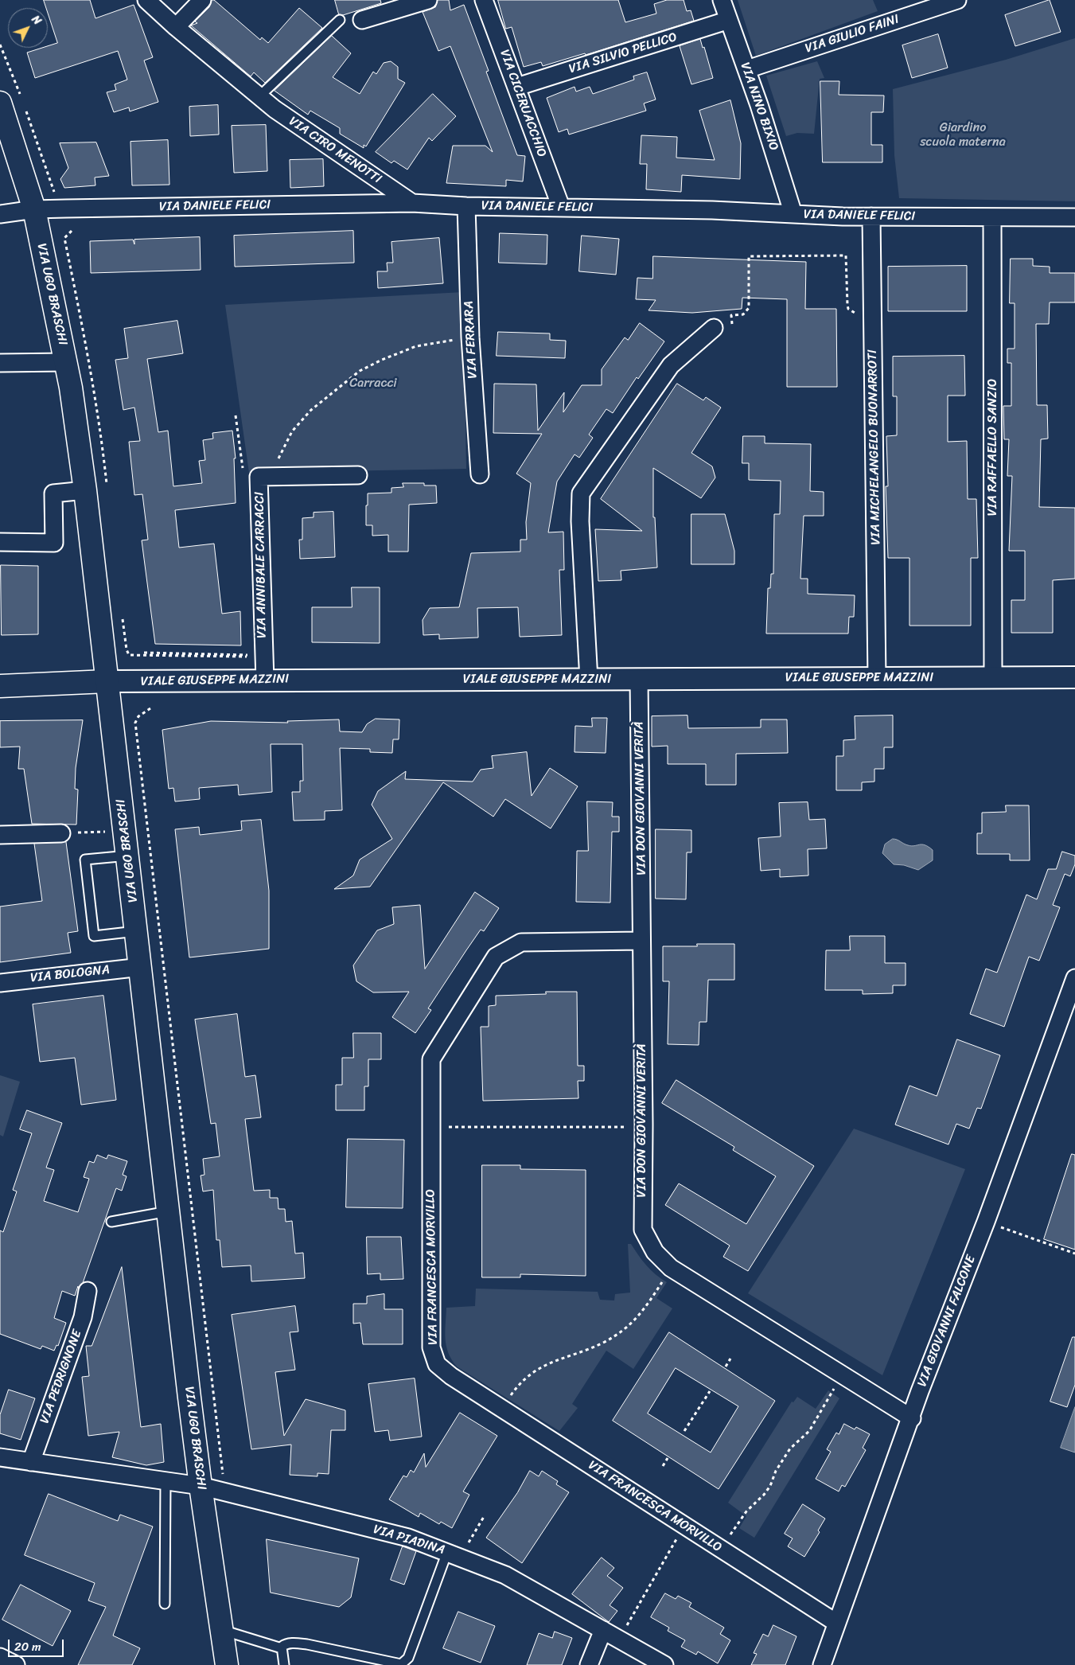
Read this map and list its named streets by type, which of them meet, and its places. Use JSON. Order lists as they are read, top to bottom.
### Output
{
  "streets": {
    "main road": ["VIA UGO BRASCHI", "VIALE GIUSEPPE MAZZINI"],
    "street": [
      "VIA GIULIO FAINI",
      "VIA SILVIO PELLICO",
      "VIA CICERUACCHIO",
      "VIA NINO BIXIO",
      "VIA CIRO MENOTTI",
      "VIA DANIELE FELICI",
      "VIA FERRARA",
      "VIA MICHELANGELO BUONARROTI",
      "VIA RAFFAELLO SANZIO",
      "VIA ANNIBALE CARRACCI",
      "VIA DON GIOVANNI VERITÀ",
      "VIA BOLOGNA",
      "VIA FRANCESCA MORVILLO",
      "VIA GIOVANNI FALCONE",
      "VIA PEDRIGNONE",
      "VIA PIADINA"
    ]
  },
  "crossings": [
    ["VIA GIULIO FAINI", "VIA NINO BIXIO"],
    ["VIA SILVIO PELLICO", "VIA CICERUACCHIO"],
    ["VIA SILVIO PELLICO", "VIA NINO BIXIO"],
    ["VIA CICERUACCHIO", "VIA DANIELE FELICI"],
    ["VIA NINO BIXIO", "VIA DANIELE FELICI"],
    ["VIA CIRO MENOTTI", "VIA DANIELE FELICI"],
    ["VIA DANIELE FELICI", "VIA UGO BRASCHI"],
    ["VIA DANIELE FELICI", "VIA FERRARA"],
    ["VIA DANIELE FELICI", "VIA MICHELANGELO BUONARROTI"],
    ["VIA DANIELE FELICI", "VIA RAFFAELLO SANZIO"],
    ["VIA UGO BRASCHI", "VIALE GIUSEPPE MAZZINI"],
    ["VIA UGO BRASCHI", "VIA BOLOGNA"],
    ["VIA UGO BRASCHI", "VIA PIADINA"],
    ["VIA MICHELANGELO BUONARROTI", "VIALE GIUSEPPE MAZZINI"],
    ["VIA RAFFAELLO SANZIO", "VIALE GIUSEPPE MAZZINI"],
    ["VIA ANNIBALE CARRACCI", "VIALE GIUSEPPE MAZZINI"],
    ["VIALE GIUSEPPE MAZZINI", "VIA DON GIOVANNI VERITÀ"],
    ["VIA DON GIOVANNI VERITÀ", "VIA FRANCESCA MORVILLO"],
    ["VIA DON GIOVANNI VERITÀ", "VIA GIOVANNI FALCONE"],
    ["VIA FRANCESCA MORVILLO", "VIA GIOVANNI FALCONE"]
  ],
  "parks": ["Giardino scuola materna", "Carracci"],
  "scale_bar": "20 m",
  "north": "top right"
}
